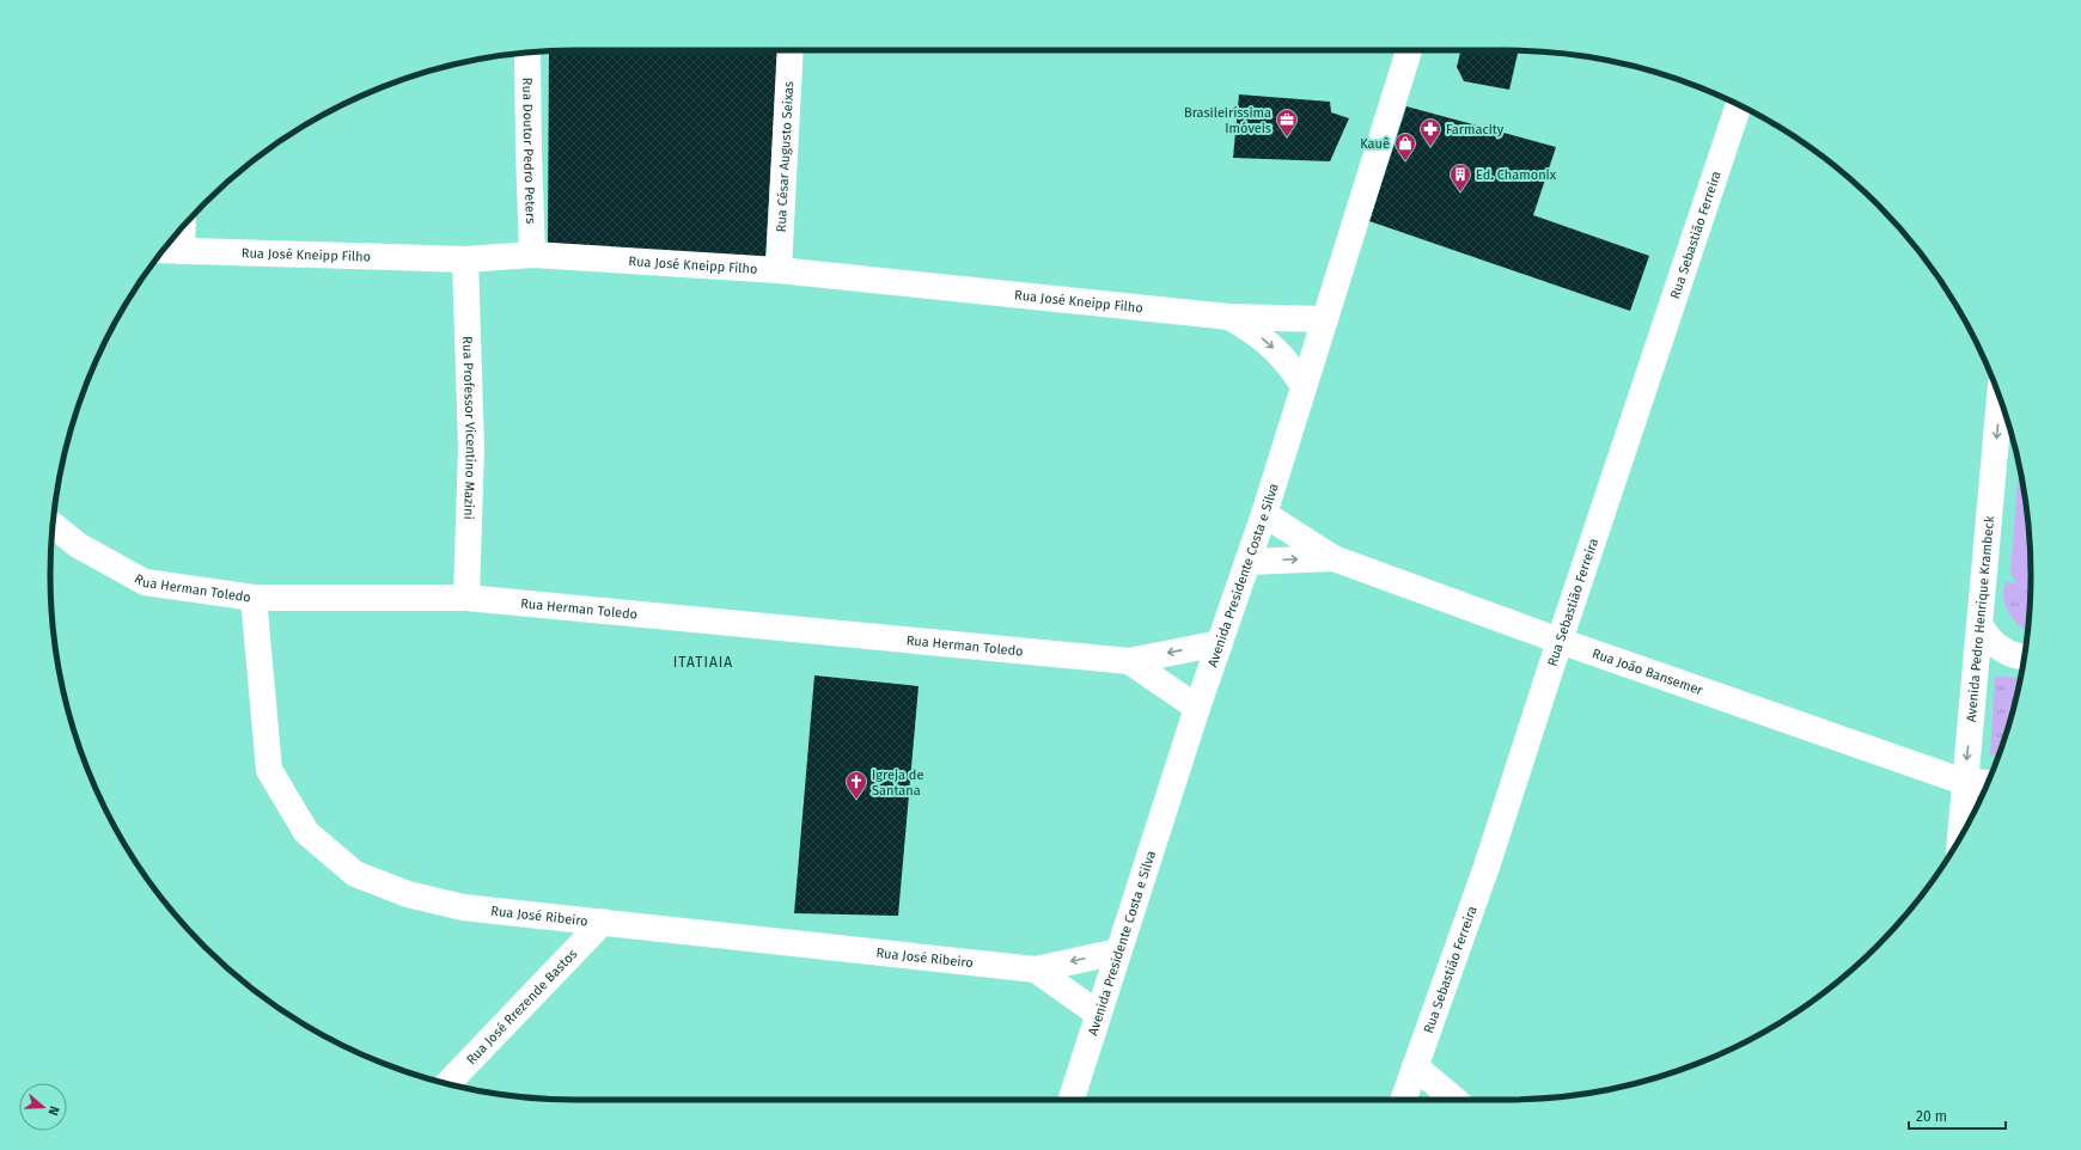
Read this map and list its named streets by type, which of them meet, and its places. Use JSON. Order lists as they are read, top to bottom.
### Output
{
  "streets": {
    "street": [
      "Rua Doutor Pedro Peters",
      "Rua César Augusto Seixas",
      "Rua Sebastião Ferreira",
      "Rua José Kneipp Filho",
      "Rua Professor Vicentino Mazini",
      "Avenida Presidente Costa e Silva",
      "Rua Herman Toledo",
      "Avenida Pedro Henrique Krambeck",
      "Rua João Bansemer",
      "Rua José Ribeiro",
      "Rua José Rrezende Bastos"
    ]
  },
  "crossings": [
    ["Rua Doutor Pedro Peters", "Rua José Kneipp Filho"],
    ["Rua César Augusto Seixas", "Rua José Kneipp Filho"],
    ["Rua Sebastião Ferreira", "Rua João Bansemer"],
    ["Rua José Kneipp Filho", "Rua Professor Vicentino Mazini"],
    ["Rua José Kneipp Filho", "Avenida Presidente Costa e Silva"],
    ["Rua Professor Vicentino Mazini", "Rua Herman Toledo"],
    ["Avenida Presidente Costa e Silva", "Rua Herman Toledo"],
    ["Avenida Presidente Costa e Silva", "Rua João Bansemer"],
    ["Avenida Presidente Costa e Silva", "Rua José Ribeiro"],
    ["Rua Herman Toledo", "Rua José Ribeiro"],
    ["Avenida Pedro Henrique Krambeck", "Rua João Bansemer"],
    ["Rua José Ribeiro", "Rua José Rrezende Bastos"]
  ],
  "one_way": ["Avenida Pedro Henrique Krambeck"],
  "districts": ["ITATIAIA"],
  "places": {
    "office": ["Brasileiríssima Imóveis"],
    "pharmacy": ["Farmacity"],
    "shop": ["Kauê"],
    "building": ["Ed. Chamonix"],
    "church": ["Igreja de Santana"]
  },
  "scale_bar": "20 m",
  "north": "right"
}
